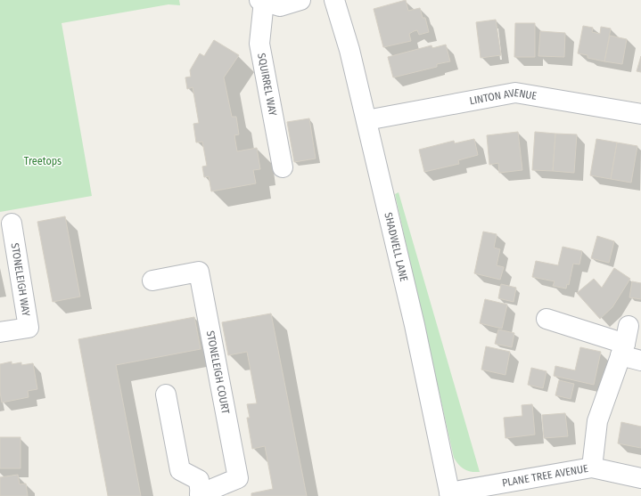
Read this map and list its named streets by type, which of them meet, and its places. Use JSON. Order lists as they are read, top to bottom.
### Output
{
  "streets": {
    "street": [
      "SQUIRREL WAY",
      "LINTON AVENUE",
      "SHADWELL LANE",
      "STONELEIGH WAY",
      "STONELEIGH COURT",
      "PLANE TREE AVENUE"
    ]
  },
  "crossings": [
    ["LINTON AVENUE", "SHADWELL LANE"],
    ["SHADWELL LANE", "PLANE TREE AVENUE"]
  ],
  "parks": ["Treetops"]
}
